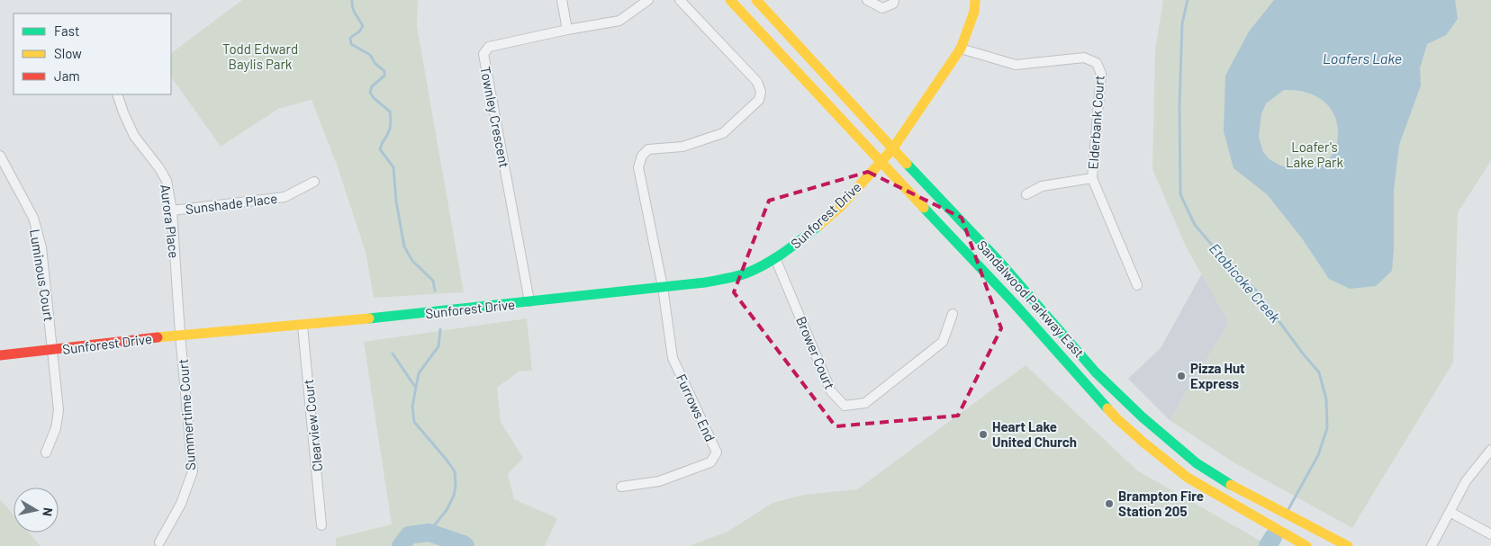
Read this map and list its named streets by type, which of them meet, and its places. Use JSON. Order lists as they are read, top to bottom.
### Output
{
  "streets": {
    "main road": ["Sunforest Drive", "Sandalwood Parkway East"],
    "street": [
      "Townley Crescent",
      "Elderbank Court",
      "Sunshade Place",
      "Aurora Place",
      "Luminous Court",
      "Brower Court",
      "Furrows End",
      "Summertime Court",
      "Clearview Court"
    ]
  },
  "crossings": [
    ["Townley Crescent", "Sunforest Drive"],
    ["Elderbank Court", "Sunforest Drive"],
    ["Sunshade Place", "Aurora Place"],
    ["Sunforest Drive", "Aurora Place"],
    ["Sunforest Drive", "Luminous Court"],
    ["Sunforest Drive", "Sandalwood Parkway East"],
    ["Sunforest Drive", "Brower Court"],
    ["Sunforest Drive", "Furrows End"],
    ["Sunforest Drive", "Summertime Court"],
    ["Sunforest Drive", "Clearview Court"],
    ["Aurora Place", "Summertime Court"]
  ],
  "water": ["Loafers Lake", "Etobicoke Creek"],
  "parks": ["Todd Edward Baylis Park", "Loafer's Lake Park"],
  "places": ["Pizza Hut Express", "Heart Lake United Church", "Brampton Fire Station 205"],
  "legend": ["Fast", "Slow", "Jam"],
  "north": "right"
}
